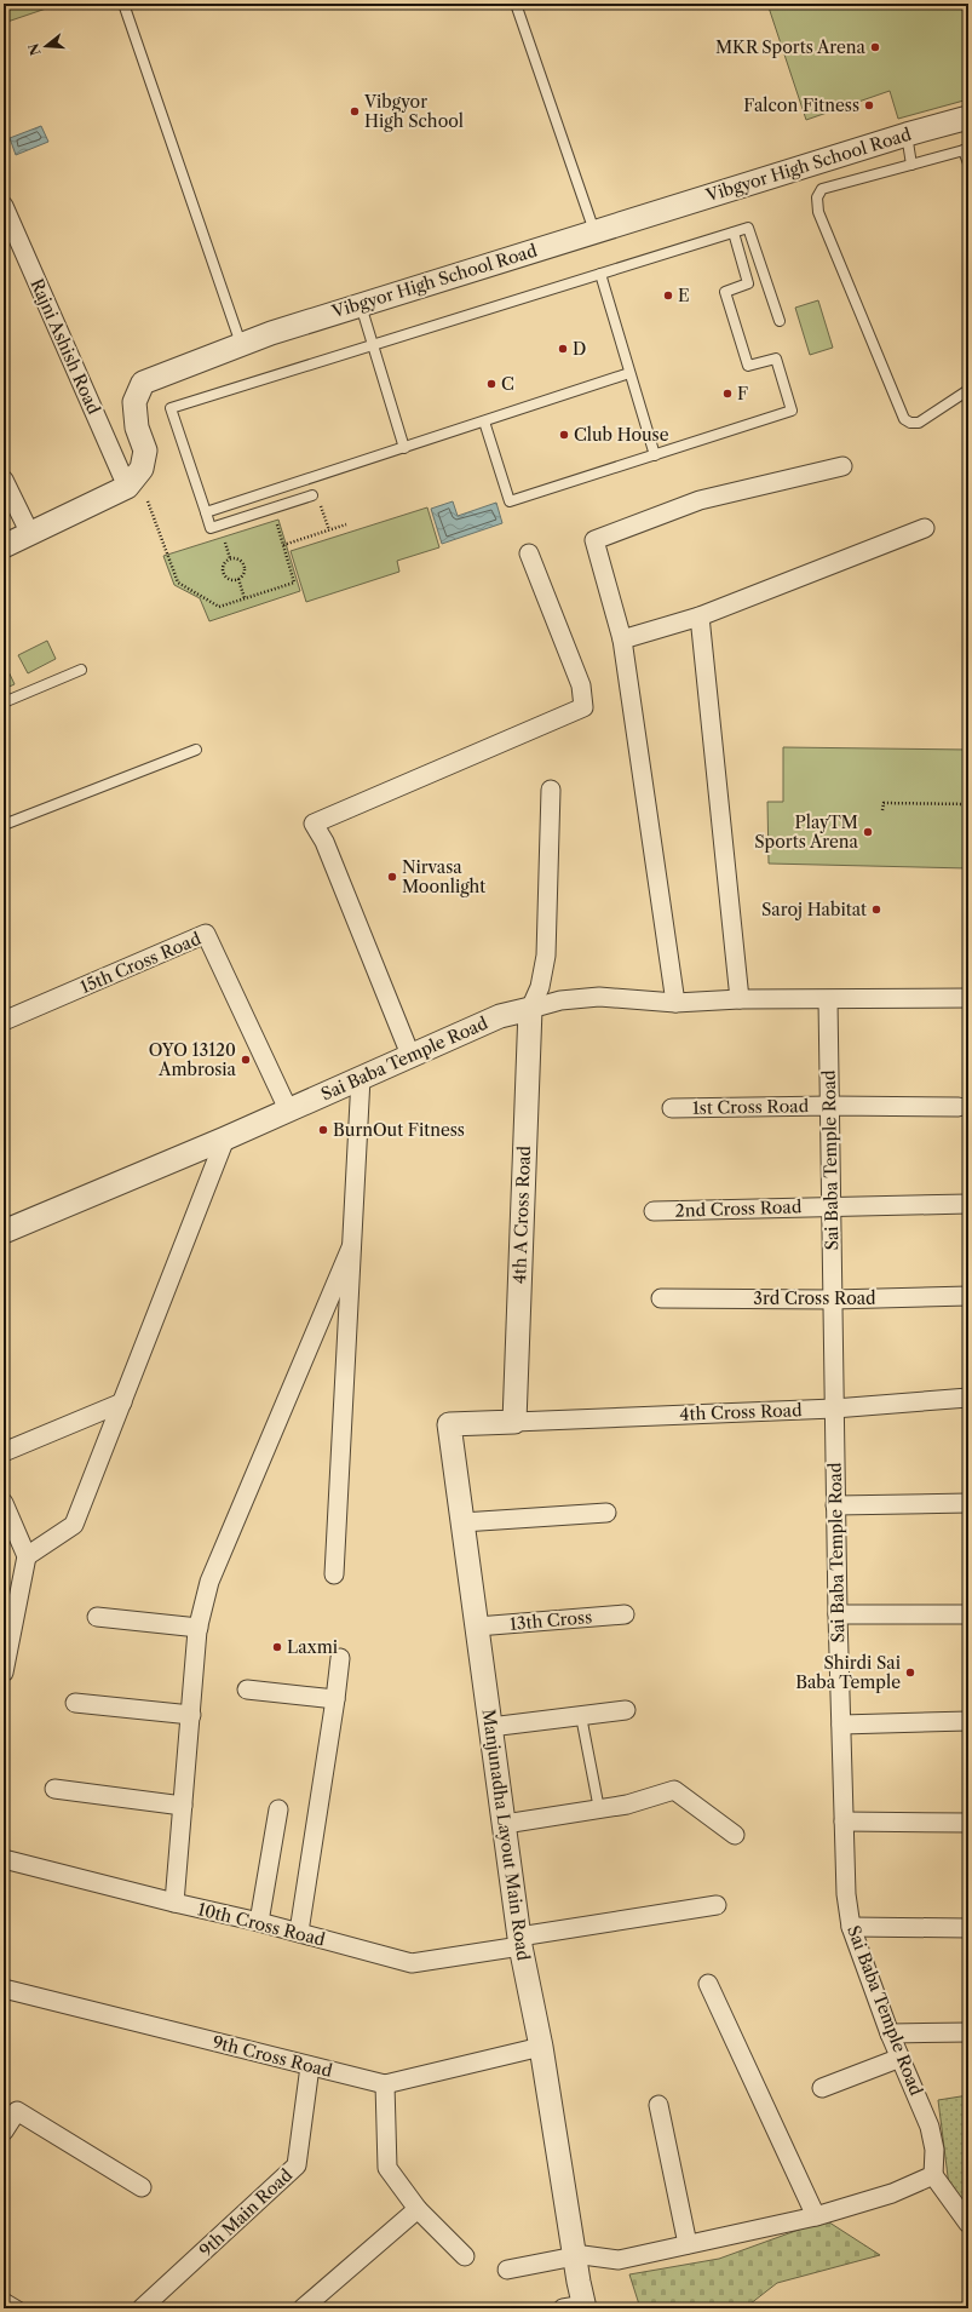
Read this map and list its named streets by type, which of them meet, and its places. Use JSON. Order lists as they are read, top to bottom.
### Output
{
  "streets": {
    "street": [
      "Vibgyor High School Road",
      "Rajni Ashish Road",
      "15th Cross Road",
      "Sai Baba Temple Road",
      "1st Cross Road",
      "2nd Cross Road",
      "4th A Cross Road",
      "3rd Cross Road",
      "4th Cross Road",
      "13th Cross",
      "Manjunadha Layout Main Road",
      "10th Cross Road",
      "9th Cross Road",
      "9th Main Road"
    ]
  },
  "crossings": [
    ["Vibgyor High School Road", "Rajni Ashish Road"],
    ["15th Cross Road", "Sai Baba Temple Road"],
    ["Sai Baba Temple Road", "1st Cross Road"],
    ["Sai Baba Temple Road", "2nd Cross Road"],
    ["Sai Baba Temple Road", "4th A Cross Road"],
    ["Sai Baba Temple Road", "3rd Cross Road"],
    ["Sai Baba Temple Road", "4th Cross Road"],
    ["4th A Cross Road", "4th Cross Road"],
    ["4th A Cross Road", "Manjunadha Layout Main Road"],
    ["4th Cross Road", "Manjunadha Layout Main Road"],
    ["13th Cross", "Manjunadha Layout Main Road"],
    ["Manjunadha Layout Main Road", "10th Cross Road"],
    ["Manjunadha Layout Main Road", "9th Cross Road"],
    ["9th Cross Road", "9th Main Road"]
  ],
  "places": [
    "MKR Sports Arena",
    "Falcon Fitness",
    "Vibgyor High School",
    "E",
    "D",
    "C",
    "F",
    "Club House",
    "PlayTM Sports Arena",
    "Nirvasa Moonlight",
    "Saroj Habitat",
    "OYO 13120 Ambrosia",
    "BurnOut Fitness",
    "Laxmi",
    "Shirdi Sai Baba Temple"
  ],
  "north": "left"
}
